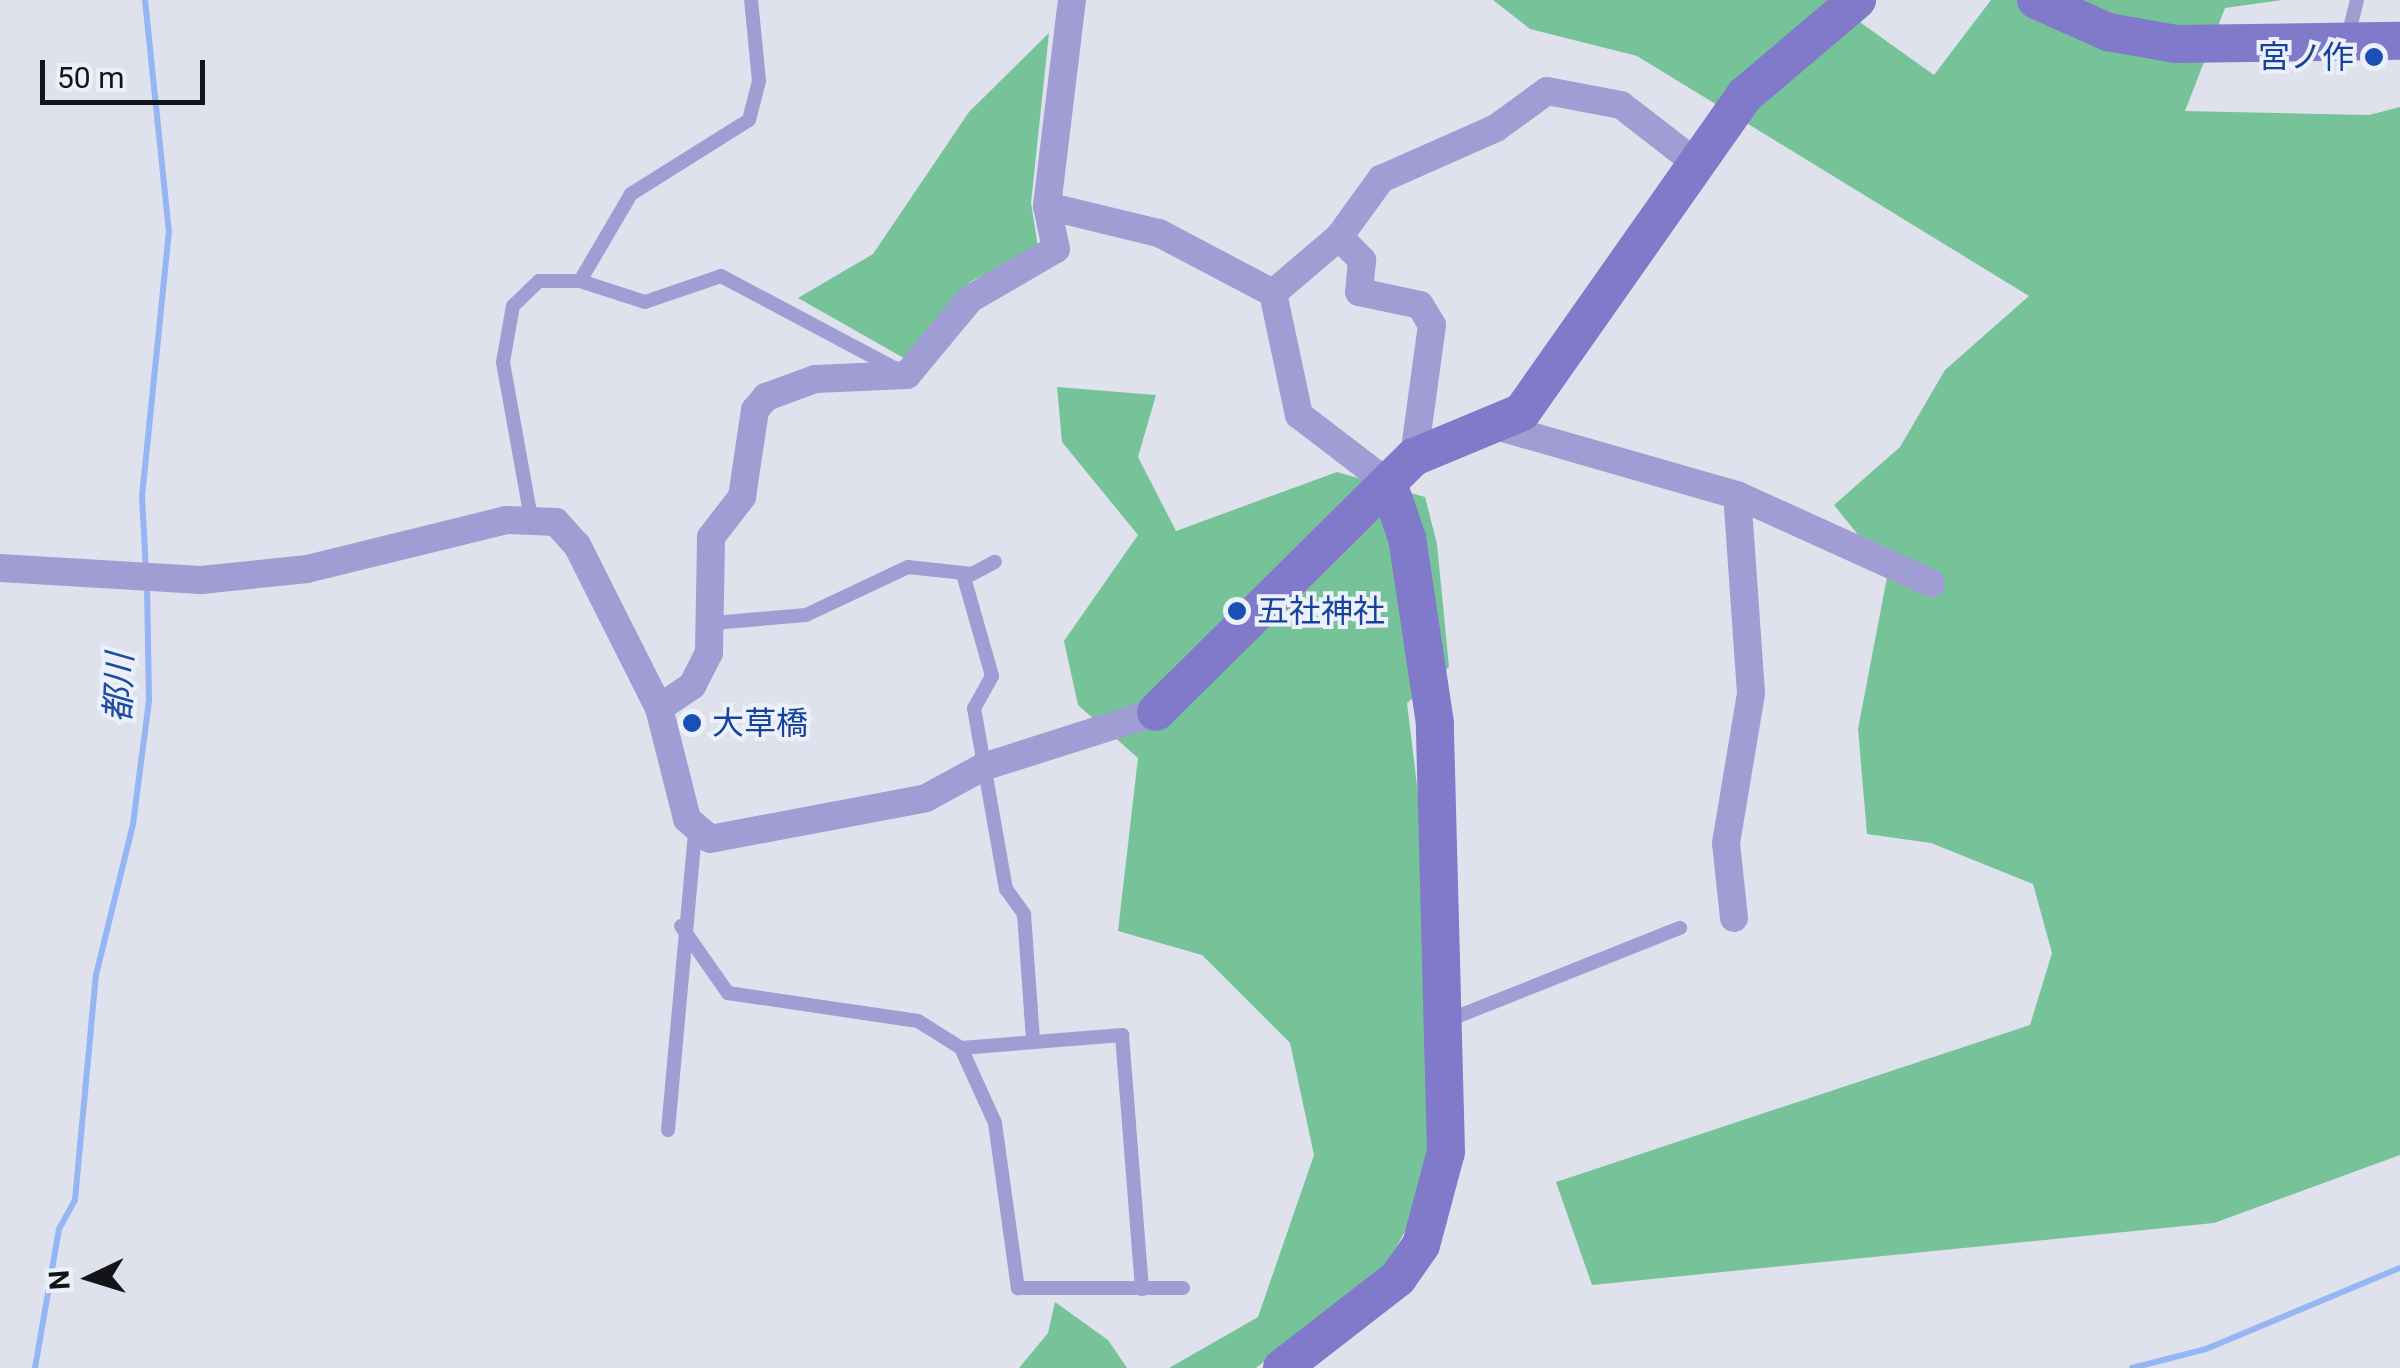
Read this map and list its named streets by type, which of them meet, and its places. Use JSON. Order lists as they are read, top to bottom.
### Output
{
  "water": ["都川"],
  "places": ["宮ノ作", "五社神社", "大草橋"],
  "scale_bar": "50 m",
  "north": "left"
}
